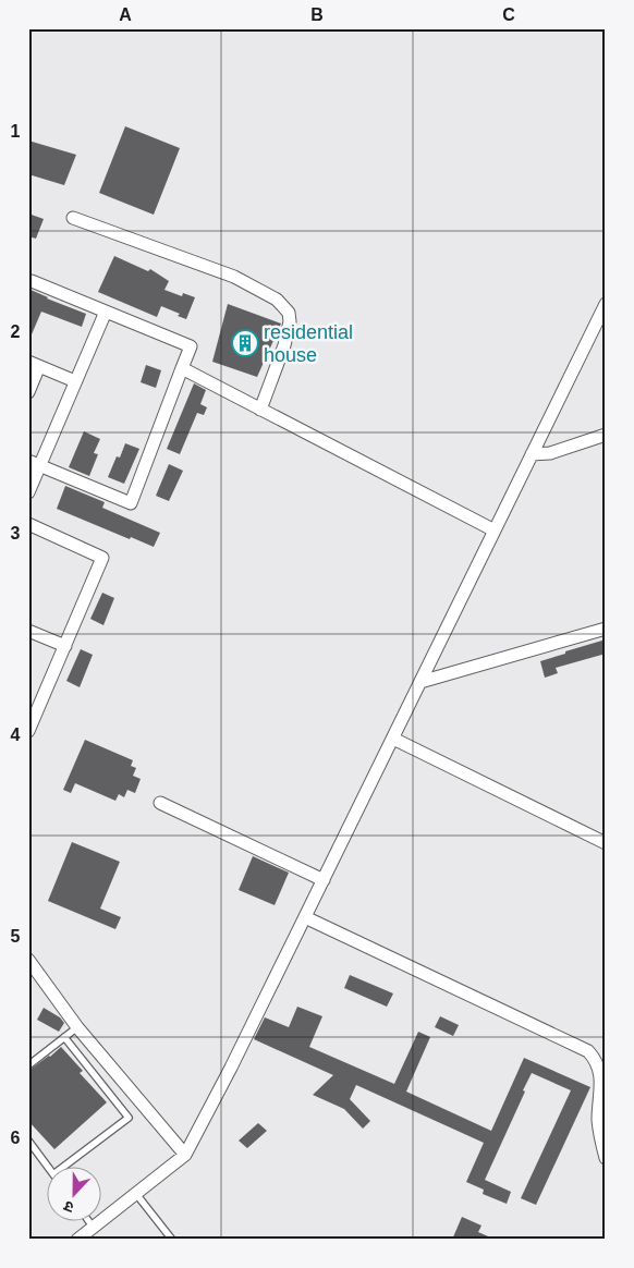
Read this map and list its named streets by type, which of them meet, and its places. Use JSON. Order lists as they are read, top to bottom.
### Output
{
  "places": {
    "building": ["residential house"]
  },
  "north": "bottom",
  "grid": {
    "columns": ["A", "B", "C"],
    "rows": [
      "1",
      "2",
      "3",
      "4",
      "5",
      "6"
    ]
  }
}
